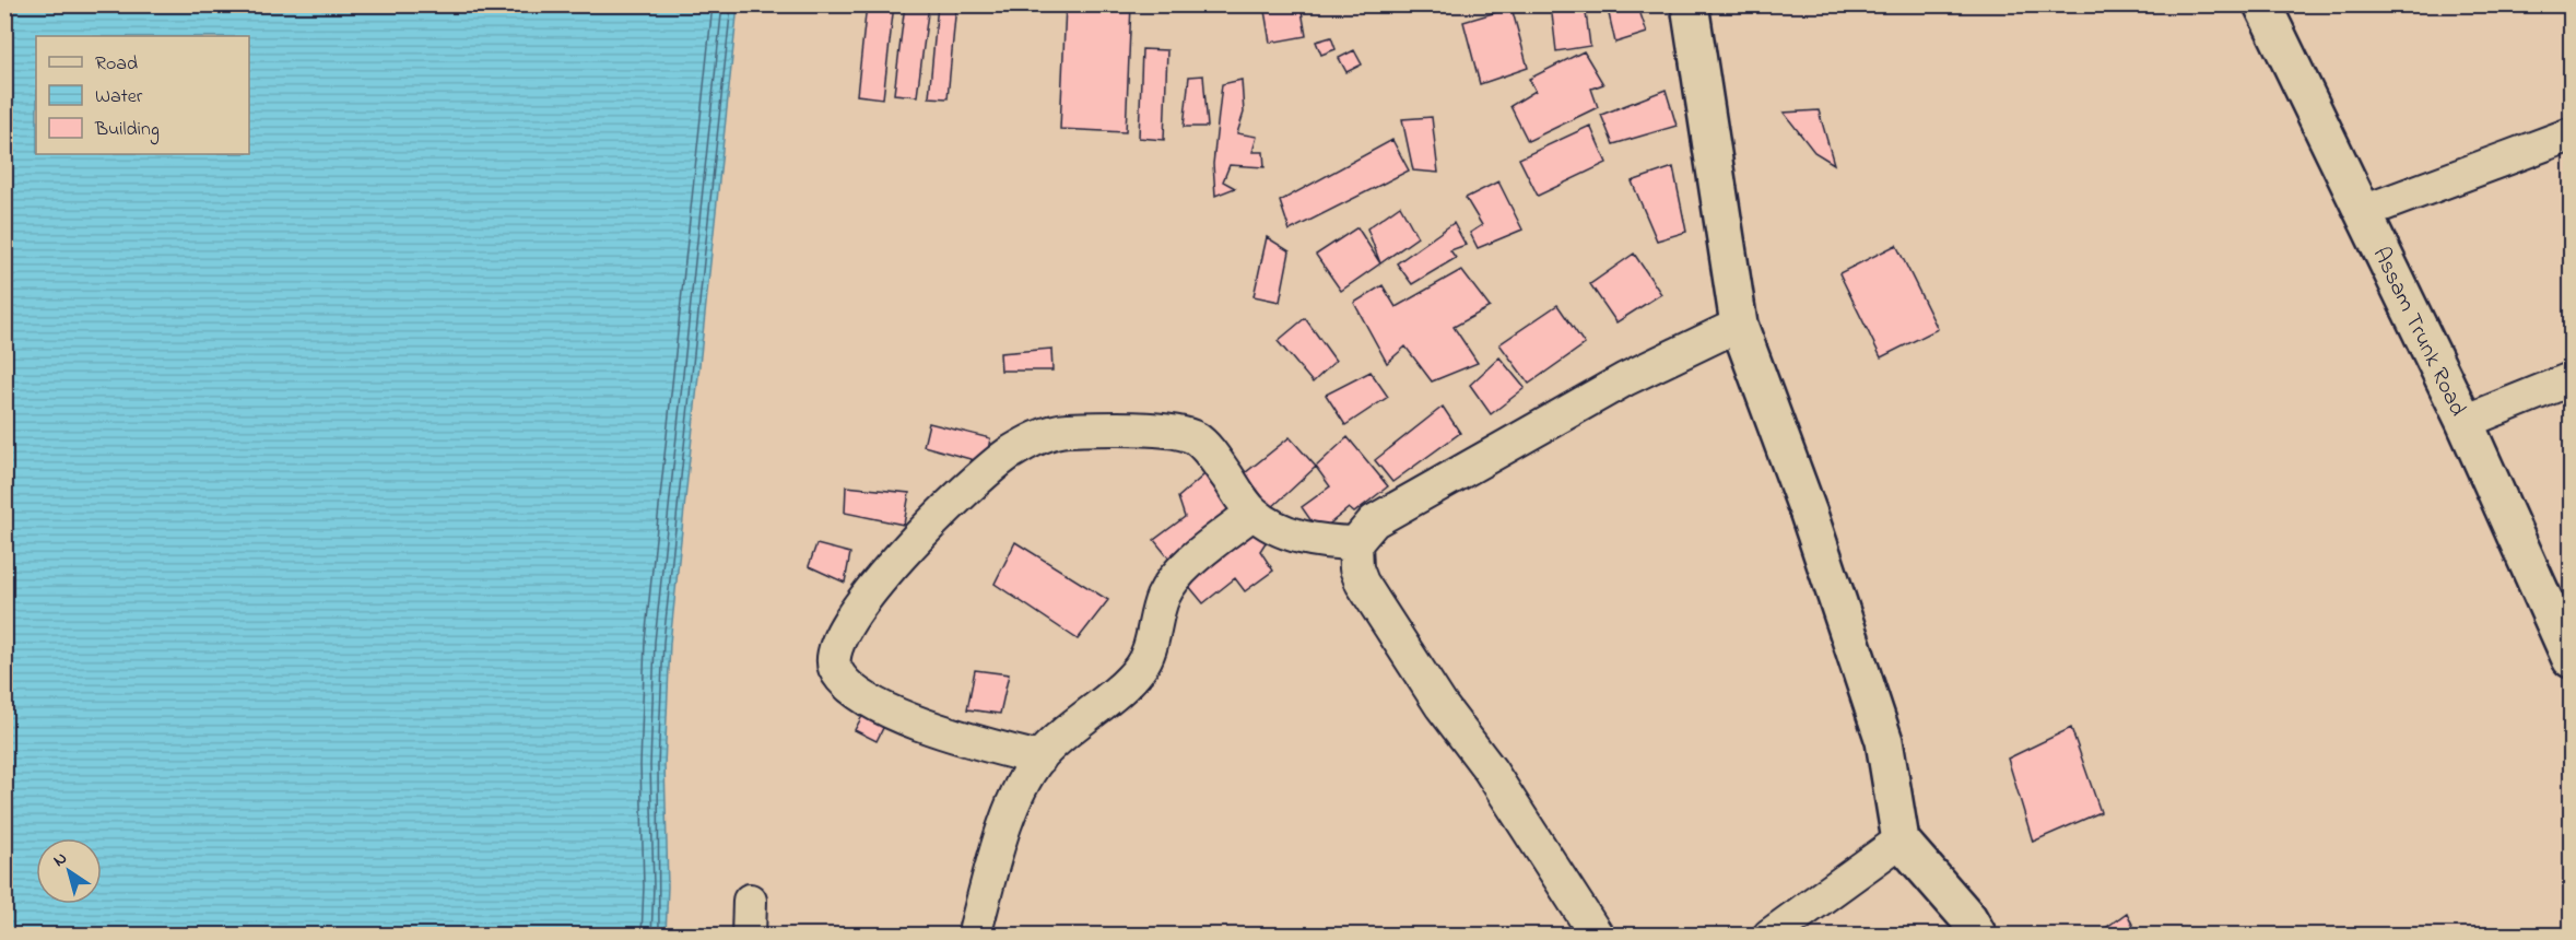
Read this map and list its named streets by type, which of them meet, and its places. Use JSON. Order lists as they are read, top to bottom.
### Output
{
  "streets": {
    "street": ["Assam Trunk Road"]
  },
  "legend": ["Road", "Water", "Building"],
  "north": "top left"
}
